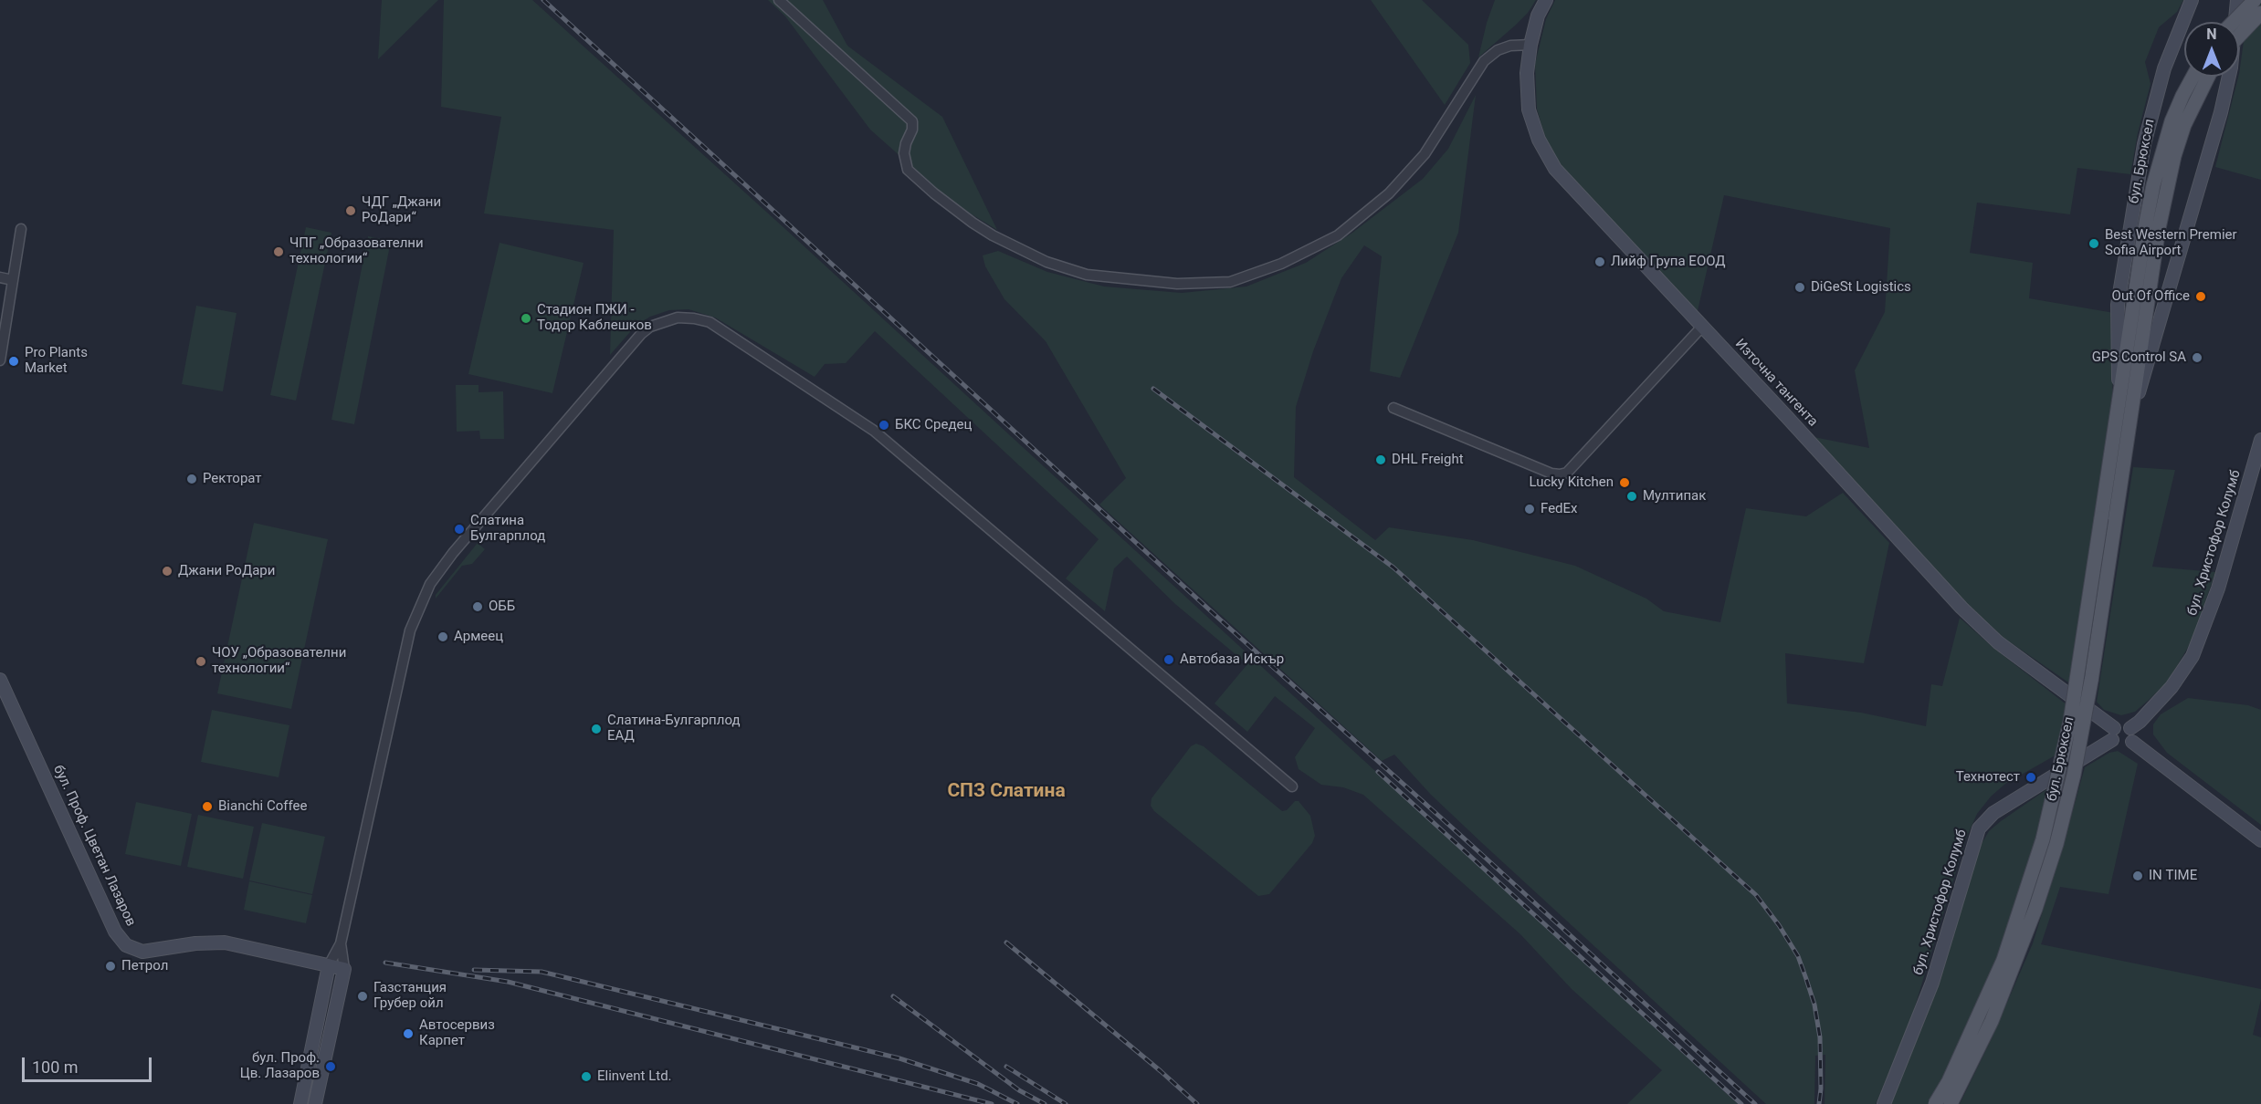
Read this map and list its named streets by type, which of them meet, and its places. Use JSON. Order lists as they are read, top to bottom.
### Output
{
  "streets": {
    "main road": ["бул. Брюксел"],
    "street": ["Източна тангента", "бул. Христофор Колумб", "бул. Проф. Цветан Лазаров"]
  },
  "crossings": [
    ["Източна тангента", "бул. Христофор Колумб"]
  ],
  "districts": ["СПЗ Слатина"],
  "places": [
    "ЧДГ „Джани РоДари“",
    "Best Western Premier Sofia Airport",
    "ЧПГ „Образователни технологии“",
    "Лийф Група ЕООД",
    "DiGeSt Logistics",
    "Out Of Office",
    "Стадион ПЖИ - Тодор Каблешков",
    "GPS Control SA",
    "Pro Plants Market",
    "БКС Средец",
    "DHL Freight",
    "Ректорат",
    "Lucky Kitchen",
    "Мултипак",
    "FedEx",
    "Слатина Булгарплод",
    "Джани РоДари",
    "ОББ",
    "Армеец",
    "Автобаза Искър",
    "ЧОУ „Образователни технологии“",
    "Слатина-Булгарплод ЕАД",
    "Технотест",
    "Bianchi Coffee",
    "IN TIME",
    "Петрол",
    "Газстанция Грубер ойл",
    "Автосервиз Карпет",
    "бул. Проф. Цв. Лазаров",
    "Elinvent Ltd."
  ],
  "scale_bar": "100 m",
  "north": "top"
}
